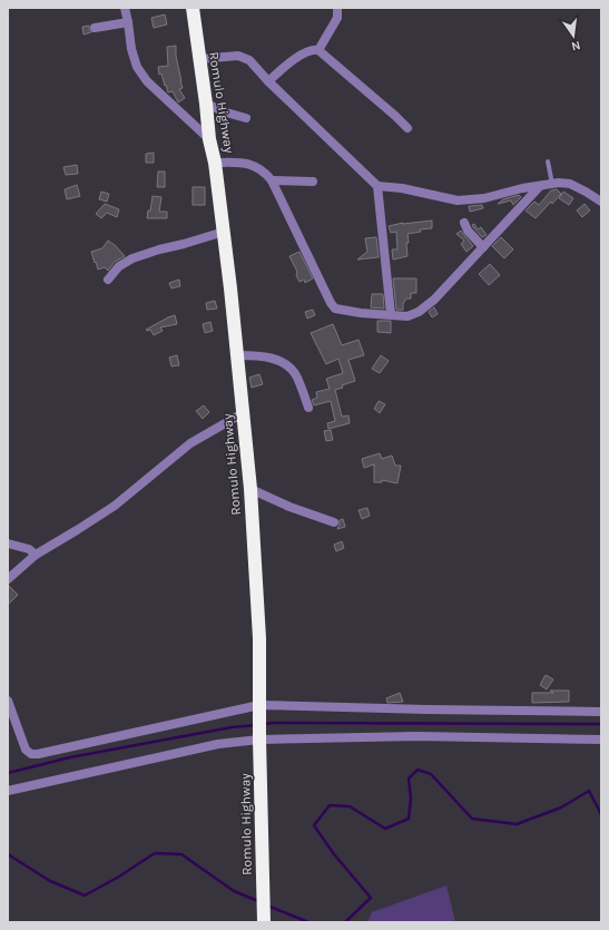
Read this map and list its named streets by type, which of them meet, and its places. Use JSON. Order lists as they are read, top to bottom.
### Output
{
  "streets": {
    "highway": ["Romulo Highway"]
  },
  "north": "bottom"
}
